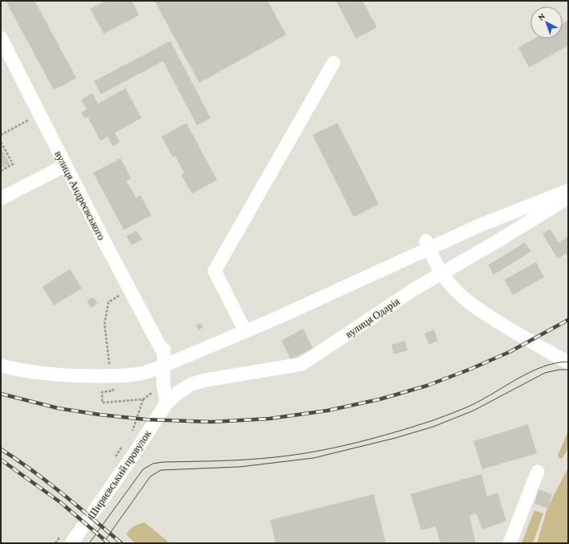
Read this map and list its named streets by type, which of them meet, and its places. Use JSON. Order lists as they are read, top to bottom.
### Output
{
  "streets": {
    "street": ["вулиця Андреєвського", "вулиця Одарія", "Ширяєвський провулок"]
  },
  "crossings": [
    ["вулиця Одарія", "Ширяєвський провулок"]
  ],
  "north": "top left"
}
